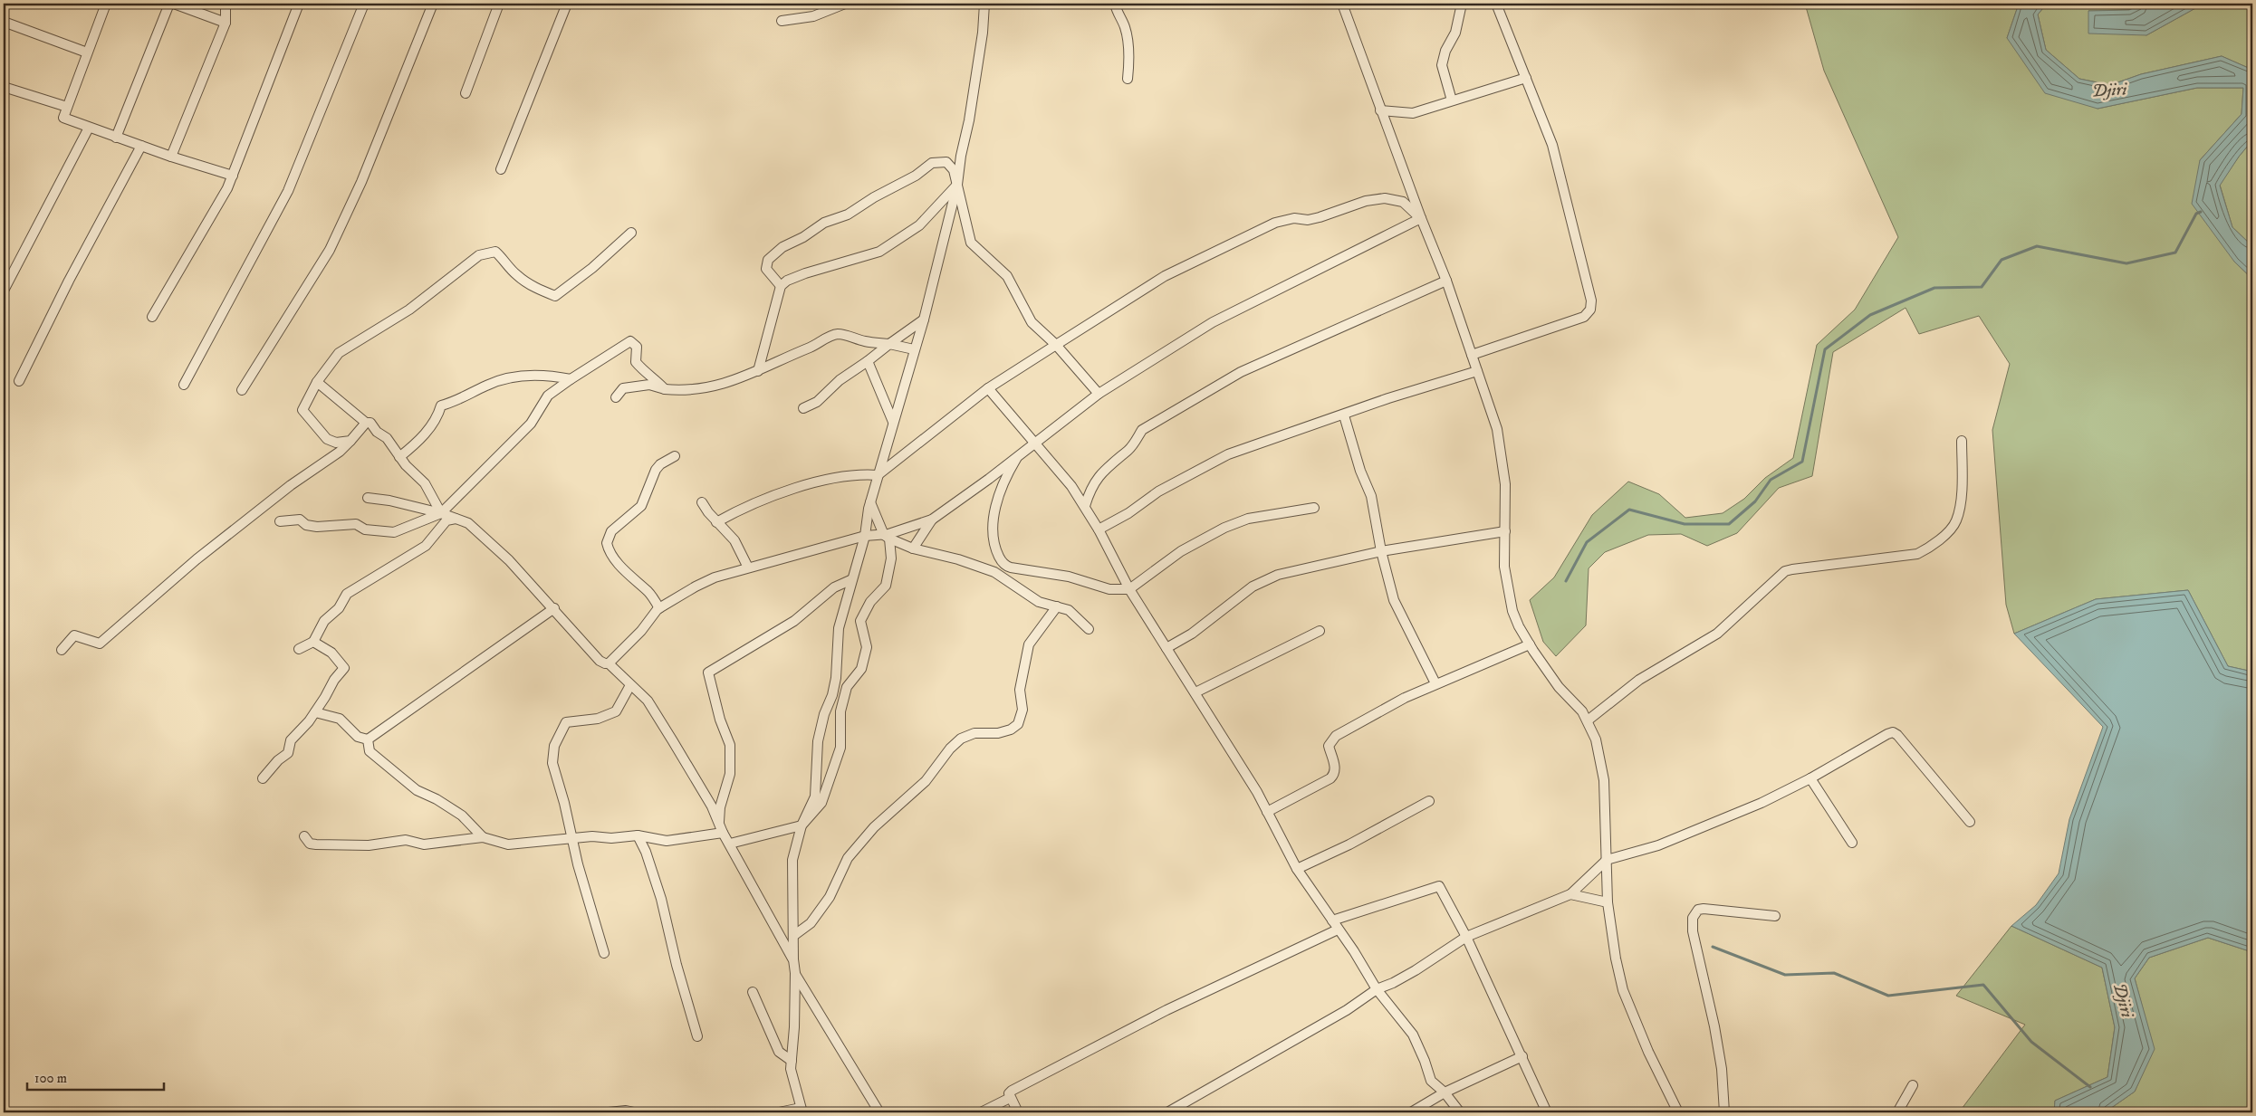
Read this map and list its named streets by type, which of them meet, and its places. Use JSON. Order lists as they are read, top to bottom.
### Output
{
  "water": ["Djiri"],
  "scale_bar": "100 m"
}
